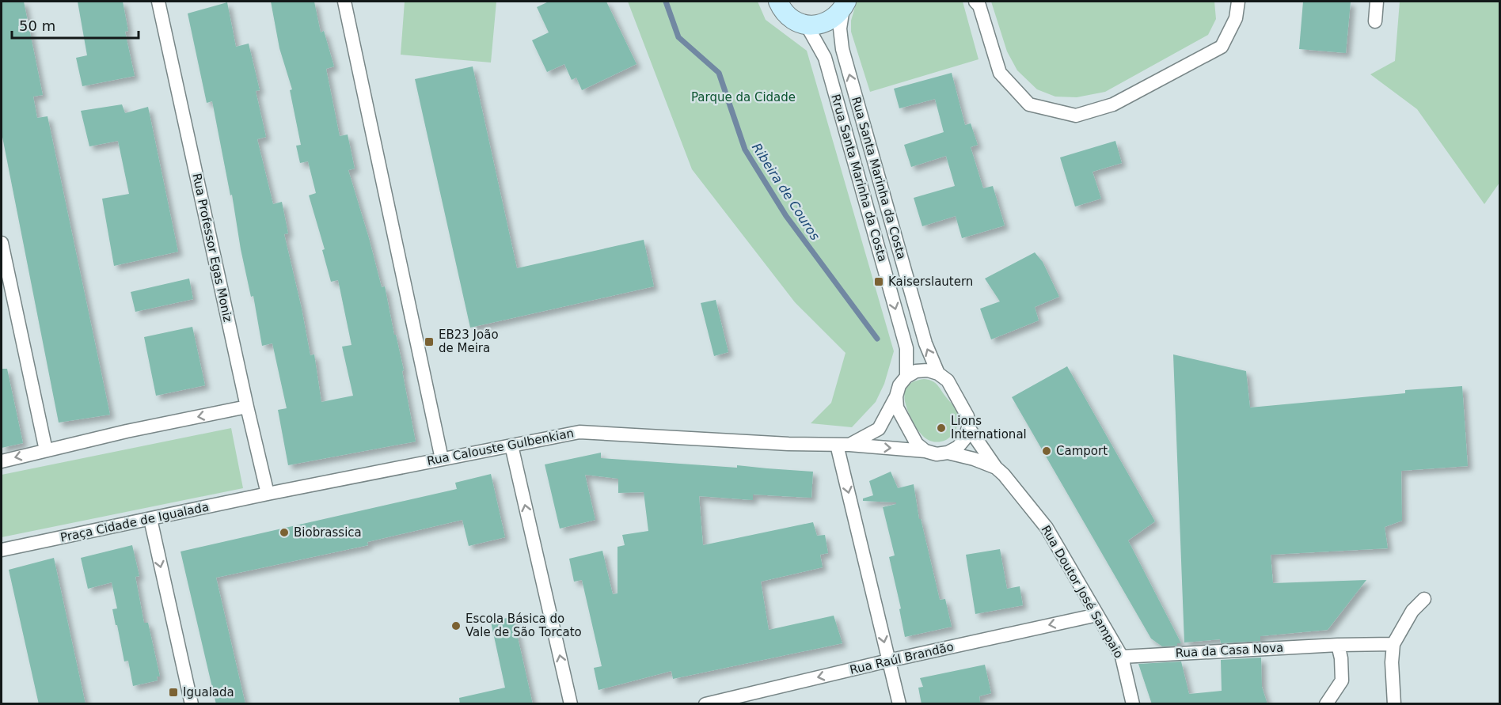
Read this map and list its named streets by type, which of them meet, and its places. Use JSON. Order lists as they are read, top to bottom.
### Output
{
  "streets": {
    "street": [
      "Rrua Santa Marinha da Costa",
      "Rua Santa Marinha da Costa",
      "Rua Professor Egas Moniz",
      "Rua Calouste Gulbenkian",
      "Praça Cidade de Igualada",
      "Rua Doutor José Sampaio",
      "Rua da Casa Nova",
      "Rua Raúl Brandão"
    ]
  },
  "crossings": [
    ["Rrua Santa Marinha da Costa", "Rua Santa Marinha da Costa"],
    ["Rrua Santa Marinha da Costa", "Rua Calouste Gulbenkian"],
    ["Rrua Santa Marinha da Costa", "Rua Doutor José Sampaio"],
    ["Rua Santa Marinha da Costa", "Rua Calouste Gulbenkian"],
    ["Rua Santa Marinha da Costa", "Rua Doutor José Sampaio"],
    ["Rua Professor Egas Moniz", "Rua Calouste Gulbenkian"],
    ["Rua Professor Egas Moniz", "Praça Cidade de Igualada"],
    ["Rua Calouste Gulbenkian", "Praça Cidade de Igualada"],
    ["Rua Calouste Gulbenkian", "Rua Doutor José Sampaio"],
    ["Rua Doutor José Sampaio", "Rua da Casa Nova"],
    ["Rua Doutor José Sampaio", "Rua Raúl Brandão"]
  ],
  "one_way": ["Rrua Santa Marinha da Costa", "Rua Santa Marinha da Costa", "Rua Raúl Brandão"],
  "water": ["Ribeira de Couros"],
  "parks": ["Parque da Cidade"],
  "places": {
    "transit": ["Kaiserslautern", "EB23 João de Meira", "Igualada"],
    "other": [
      "Lions International",
      "Camport",
      "Biobrassica",
      "Escola Básica do Vale de São Torcato"
    ]
  },
  "scale_bar": "50 m"
}
